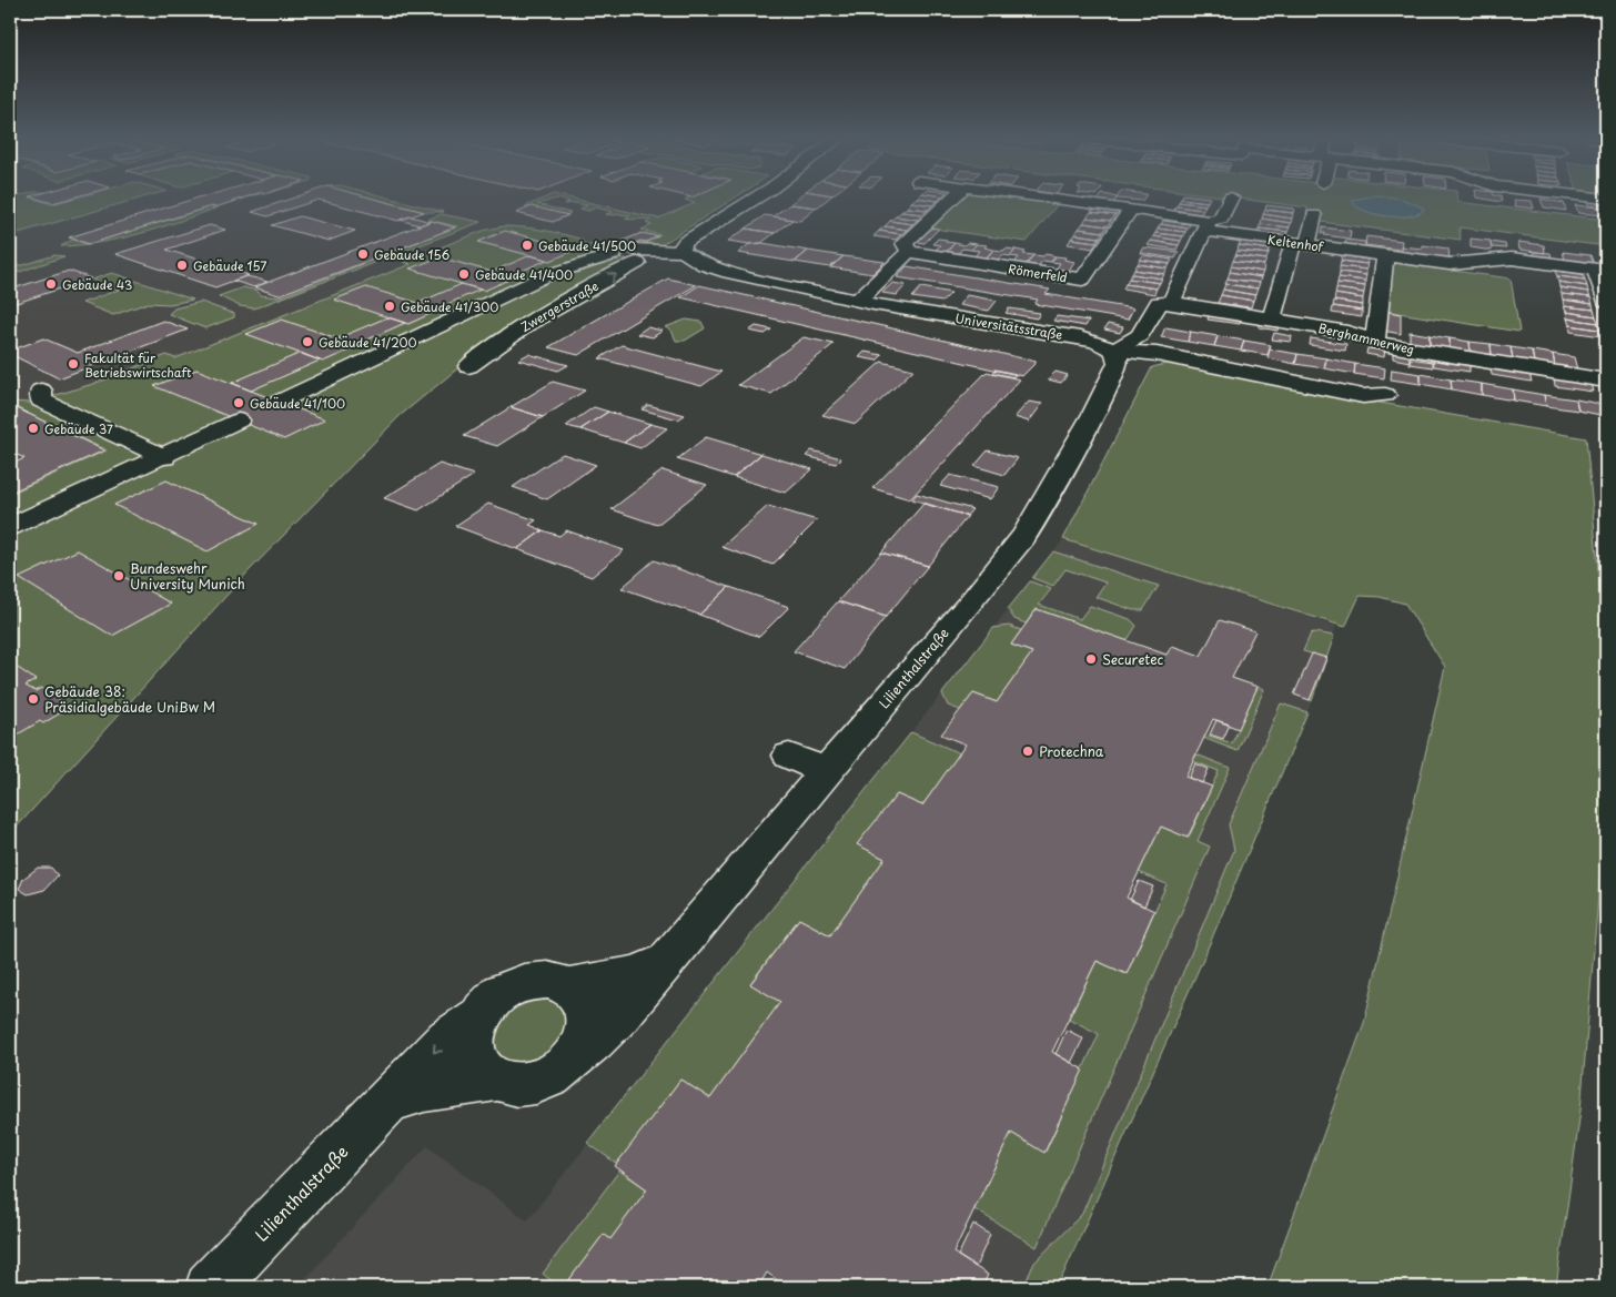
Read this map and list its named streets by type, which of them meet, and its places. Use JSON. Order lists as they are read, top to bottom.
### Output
{
  "streets": {
    "street": [
      "Keltenhof",
      "Römerfeld",
      "Zwergerstraße",
      "Universitätsstraße",
      "Berghammerweg",
      "Lilienthalstraße"
    ]
  },
  "crossings": [
    ["Zwergerstraße", "Universitätsstraße"],
    ["Universitätsstraße", "Lilienthalstraße"]
  ],
  "places": [
    "Gebäude 41/500",
    "Gebäude 156",
    "Gebäude 157",
    "Gebäude 41/400",
    "Gebäude 43",
    "Gebäude 41/300",
    "Gebäude 41/200",
    "Fakultät für Betriebswirtschaft",
    "Gebäude 41/100",
    "Gebäude 37",
    "Bundeswehr University Munich",
    "Securetec",
    "Gebäude 38: Präsidialgebäude UniBw M",
    "Protechna"
  ]
}
